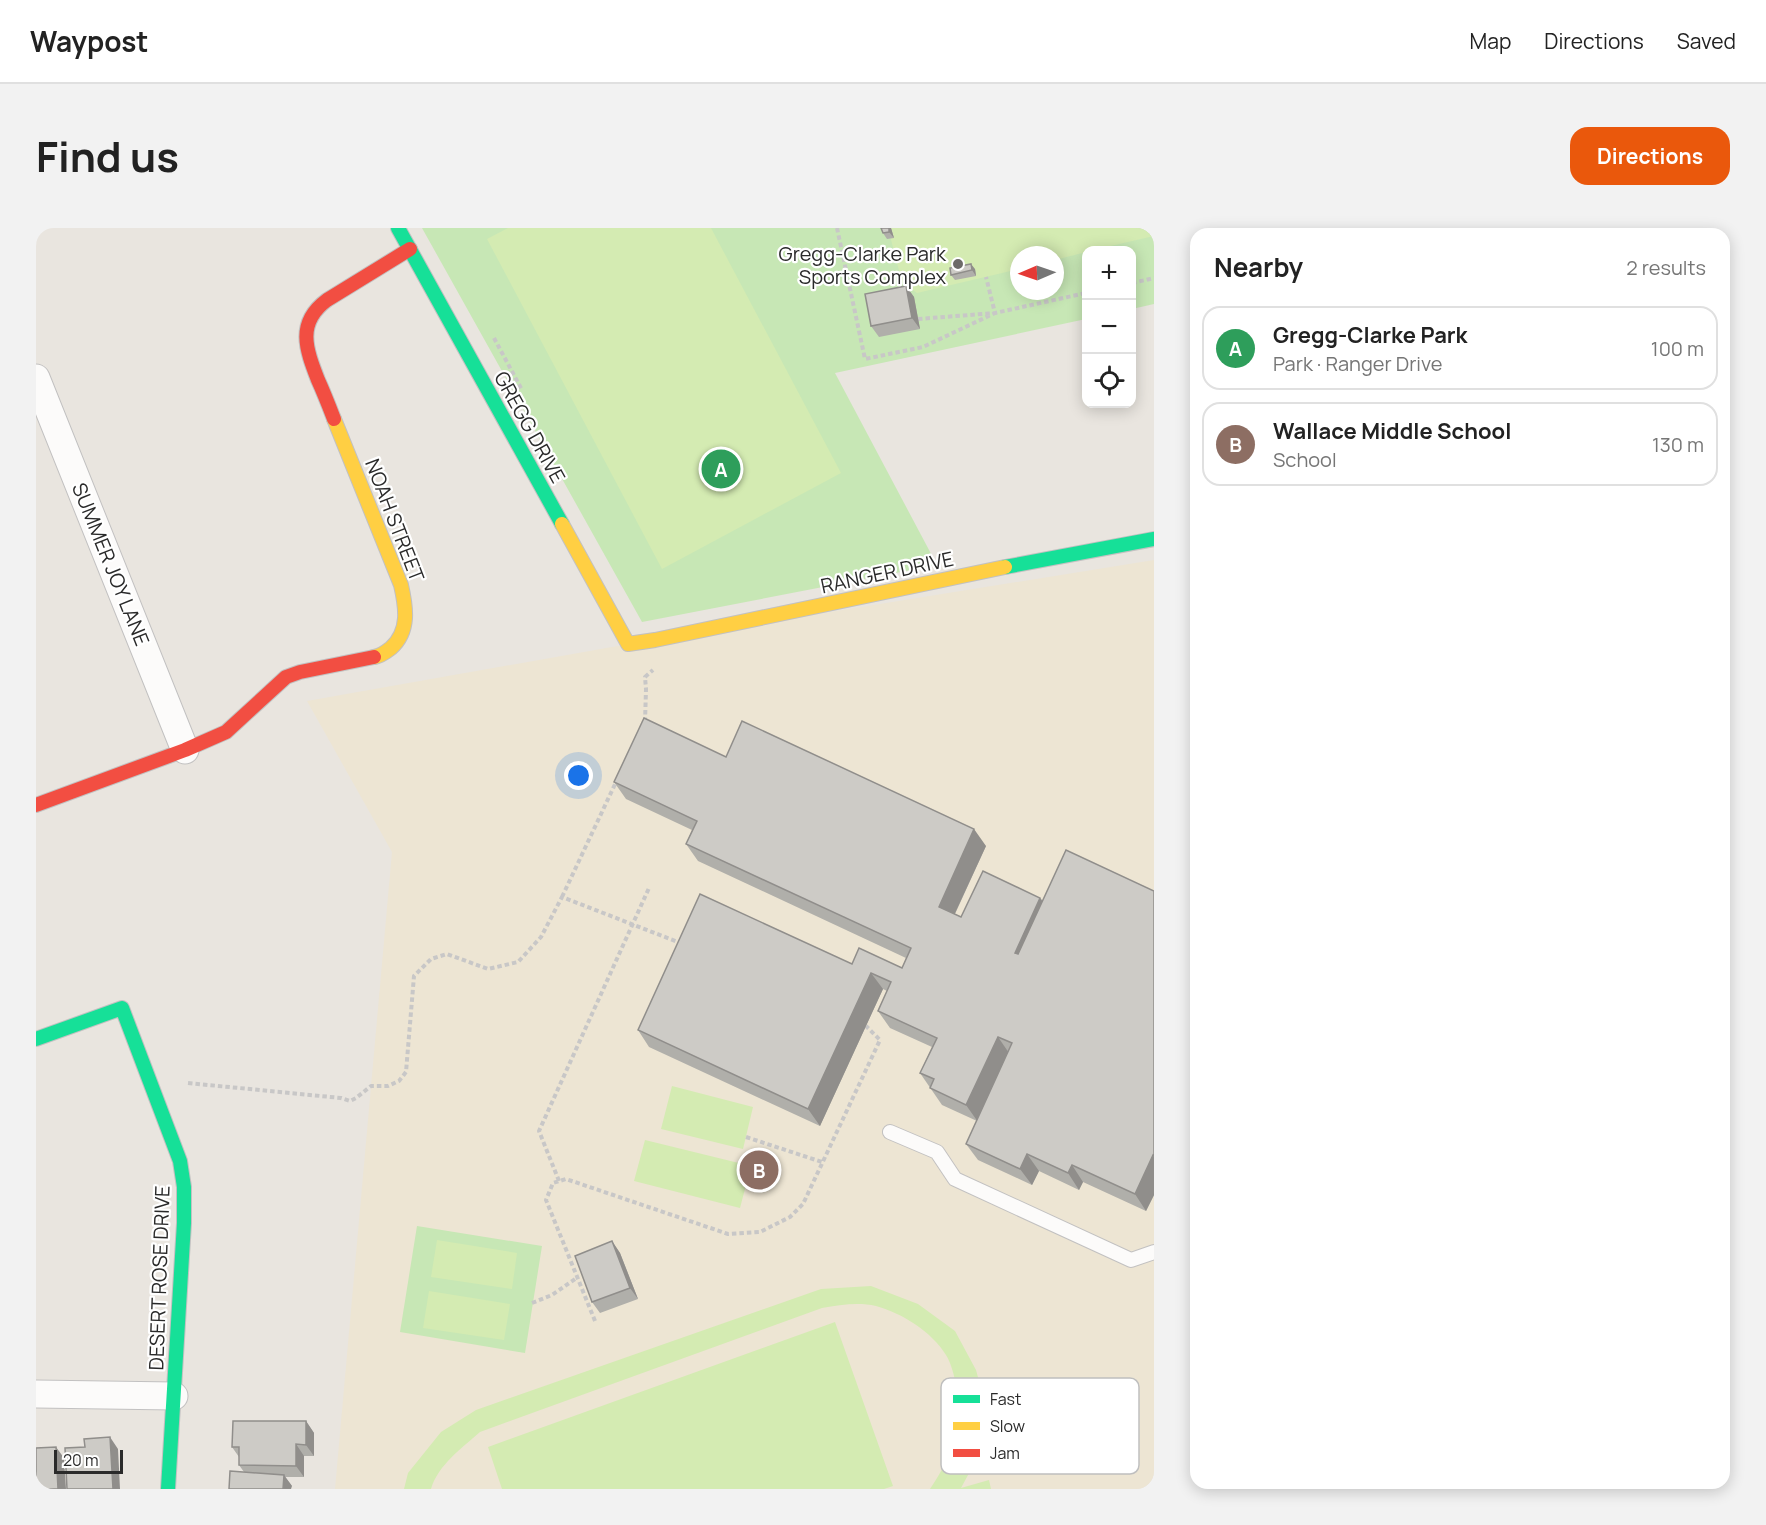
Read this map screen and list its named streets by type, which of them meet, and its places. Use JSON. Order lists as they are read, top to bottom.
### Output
{
  "streets": {
    "street": [
      "GREGG DRIVE",
      "NOAH STREET",
      "SUMMER JOY LANE",
      "RANGER DRIVE",
      "DESERT ROSE DRIVE"
    ]
  },
  "crossings": [
    ["GREGG DRIVE", "NOAH STREET"],
    ["GREGG DRIVE", "RANGER DRIVE"],
    ["NOAH STREET", "SUMMER JOY LANE"]
  ],
  "places": ["Gregg-Clarke Park Sports Complex"],
  "legend": ["Fast", "Slow", "Jam"],
  "scale_bar": "20 m",
  "north": "left",
  "page": {
    "header": "Waypost",
    "nav": ["Map", "Directions", "Saved"],
    "title": "Find us",
    "buttons": "Directions",
    "heading": ["Nearby", "2 results"],
    "map_buttons": ["+", "−"],
    "list": [
      {
        "mark": "A",
        "name": "Gregg-Clarke Park",
        "note": "Park · Ranger Drive",
        "value": "100 m"
      },
      {
        "mark": "B",
        "name": "Wallace Middle School",
        "note": "School",
        "value": "130 m"
      }
    ],
    "pins": ["A", "B"],
    "scale": "20 m"
  }
}
